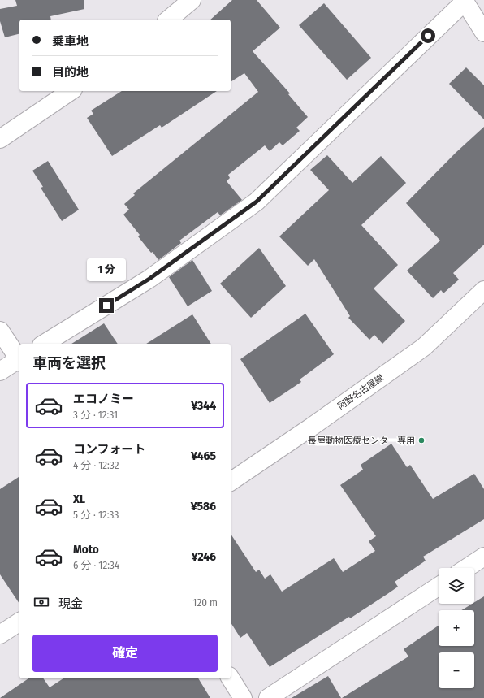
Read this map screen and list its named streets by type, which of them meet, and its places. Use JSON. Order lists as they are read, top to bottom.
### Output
{
  "streets": {
    "street": ["阿野名古屋線"]
  },
  "places": ["長屋動物医療センター専用"],
  "page": {
    "banner": ["乗車地", "目的地"],
    "bubble": "1 分",
    "heading": "車両を選択",
    "list": [
      {
        "name": "エコノミー",
        "note": "3 分 · 12:31",
        "value": "¥344"
      },
      {
        "name": "コンフォート",
        "note": "4 分 · 12:32",
        "value": "¥465"
      },
      {
        "name": "XL",
        "note": "5 分 · 12:33",
        "value": "¥586"
      },
      {
        "name": "Moto",
        "note": "6 分 · 12:34",
        "value": "¥246"
      }
    ],
    "map_buttons": ["+", "−"],
    "pay": ["現金", "120 m"],
    "buttons": "確定"
  }
}
